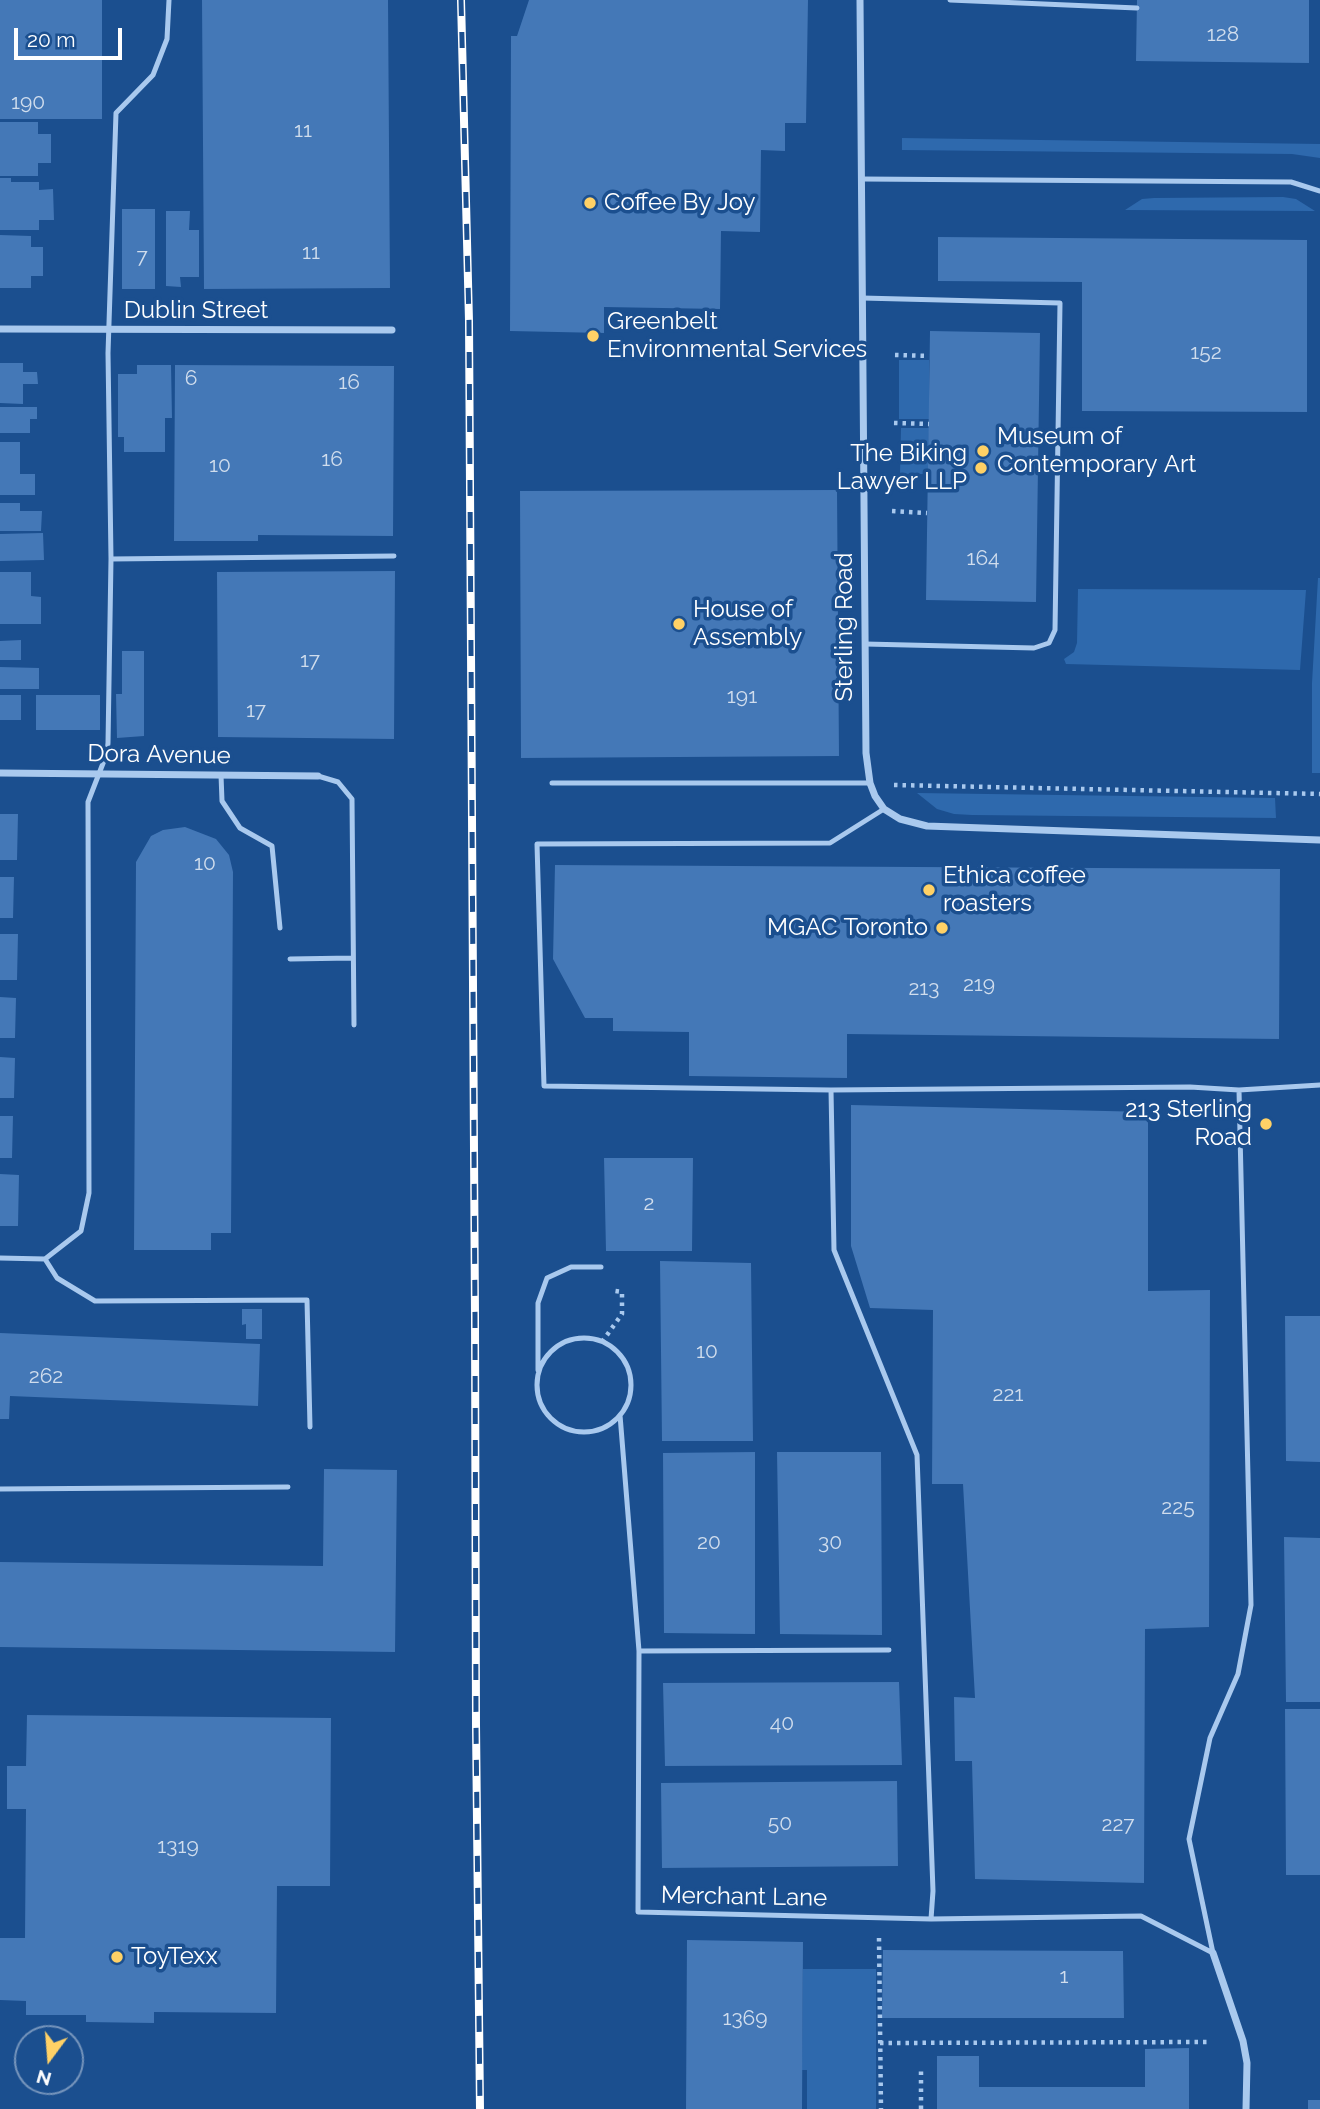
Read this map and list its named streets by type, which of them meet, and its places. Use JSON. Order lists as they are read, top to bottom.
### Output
{
  "streets": {
    "street": ["Dublin Street", "Sterling Road", "Dora Avenue"],
    "lane": ["Merchant Lane"]
  },
  "places": [
    "Coffee By Joy",
    "Greenbelt Environmental Services",
    "Museum of Contemporary Art",
    "The Biking Lawyer LLP",
    "House of Assembly",
    "Ethica coffee roasters",
    "MGAC Toronto",
    "213 Sterling Road",
    "ToyTexx"
  ],
  "house_numbers": [
    "128",
    "190",
    "11",
    "11",
    "7",
    "152",
    "6",
    "16",
    "16",
    "10",
    "164",
    "17",
    "191",
    "17",
    "10",
    "219",
    "213",
    "2",
    "10",
    "262",
    "221",
    "225",
    "20",
    "30",
    "40",
    "50",
    "227",
    "1319",
    "1",
    "1369"
  ],
  "scale_bar": "20 m",
  "north": "bottom"
}
